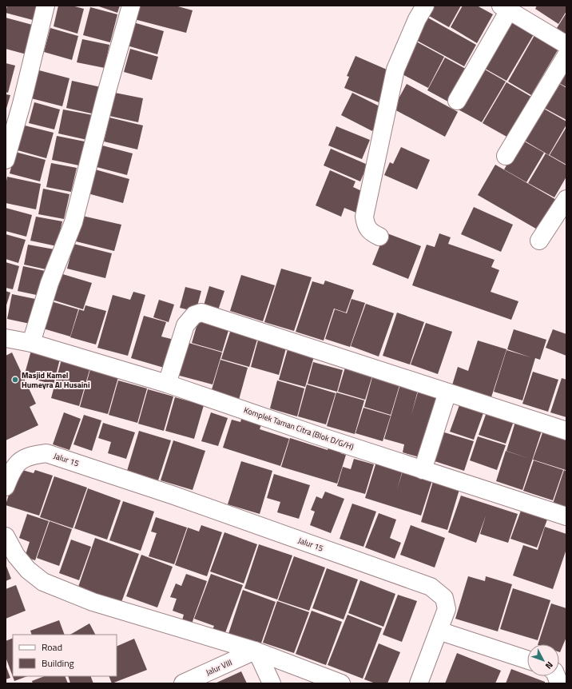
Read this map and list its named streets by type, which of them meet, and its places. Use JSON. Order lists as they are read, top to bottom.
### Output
{
  "streets": {
    "street": ["Komplek Taman Citra (Blok D/G/H)", "Jalur 15", "Jalur VIII"]
  },
  "places": ["Masjid Kamel Humeyra Al Husaini"],
  "legend": ["Road", "Building"],
  "north": "bottom right"
}
